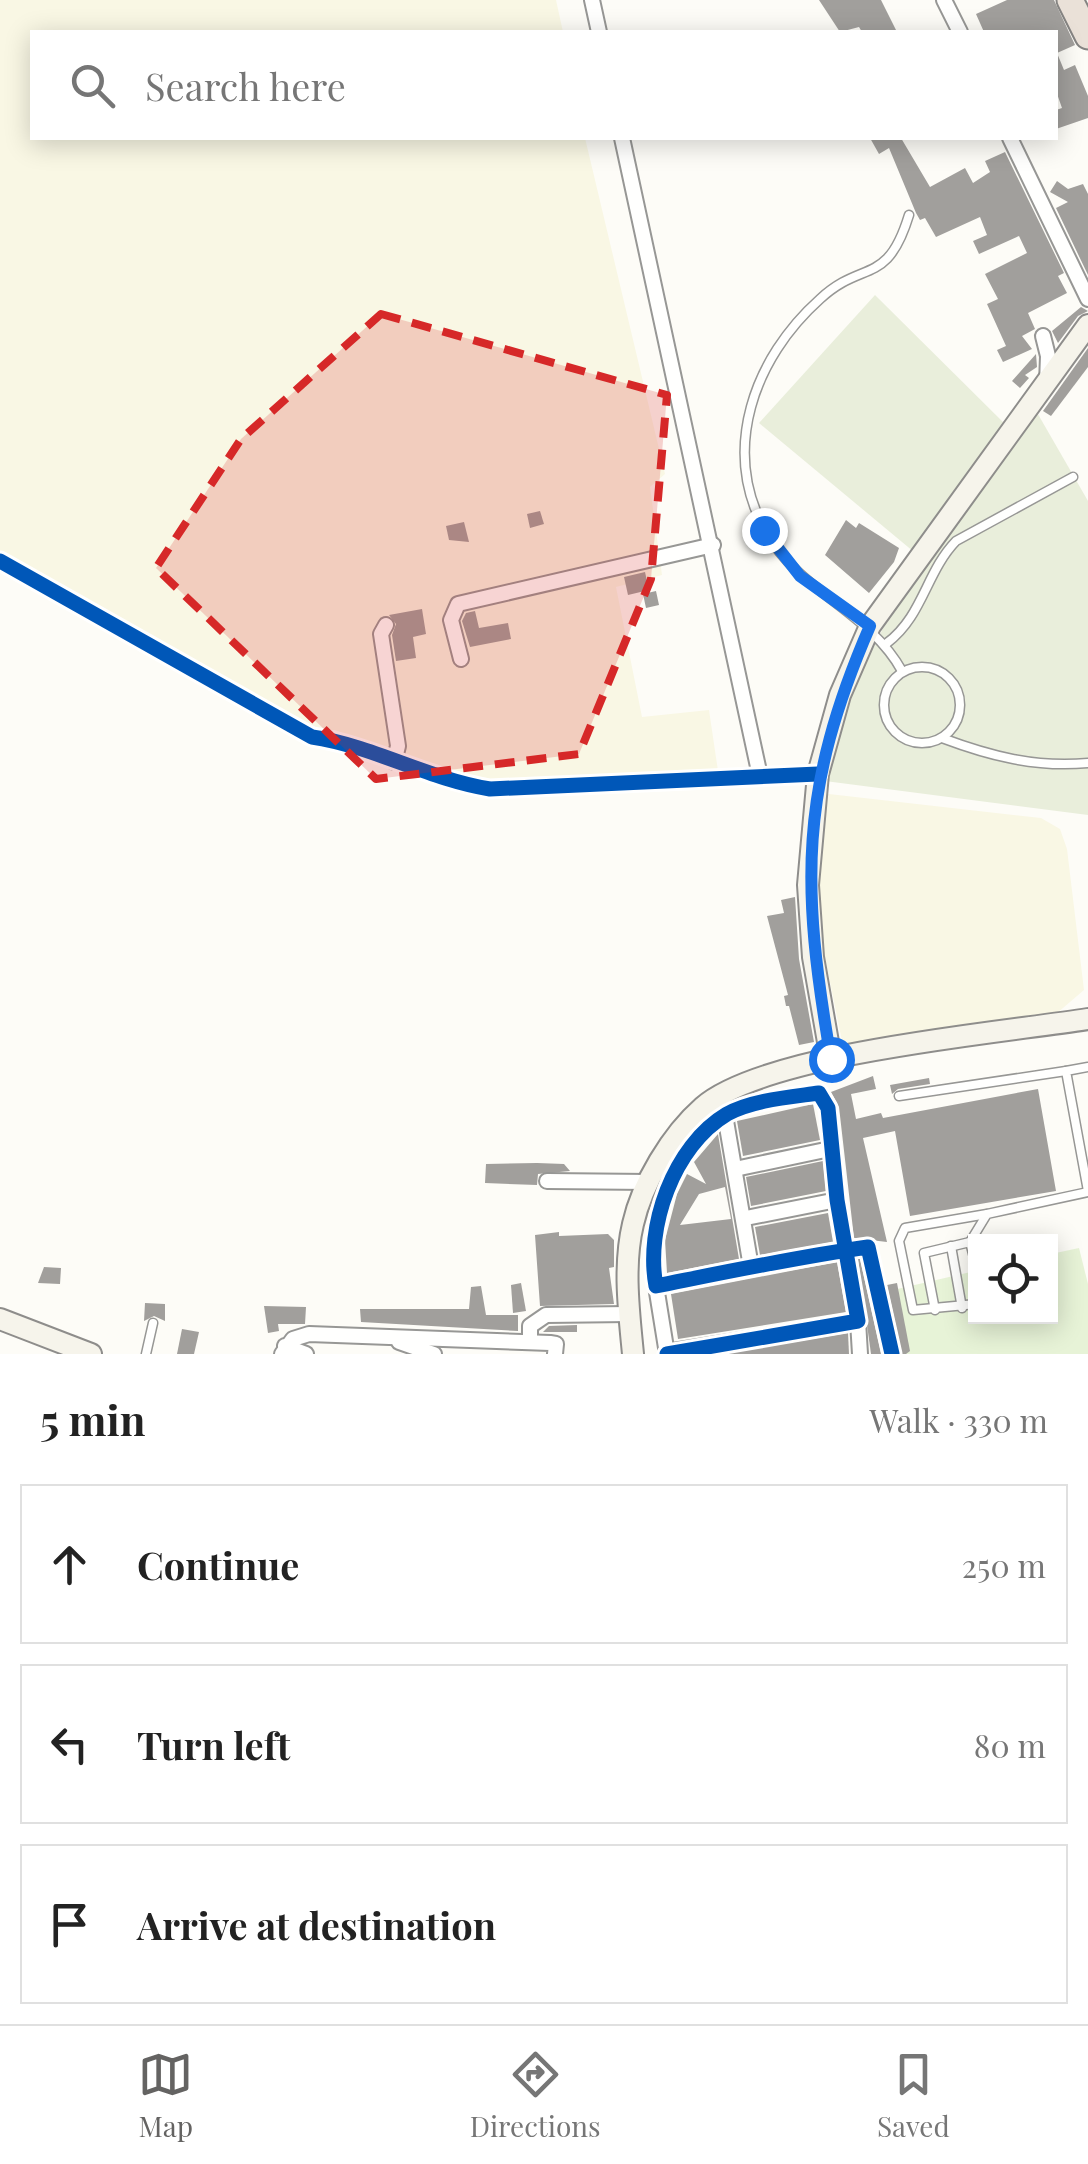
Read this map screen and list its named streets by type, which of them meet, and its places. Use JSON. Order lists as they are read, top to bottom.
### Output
{
  "page": {
    "search": "Search here",
    "heading": ["5 min", "Walk · 330 m"],
    "list": [
      ["Continue", "250 m"],
      ["Turn left", "80 m"],
      "Arrive at destination"
    ],
    "nav": ["Map", "Directions", "Saved"]
  }
}
